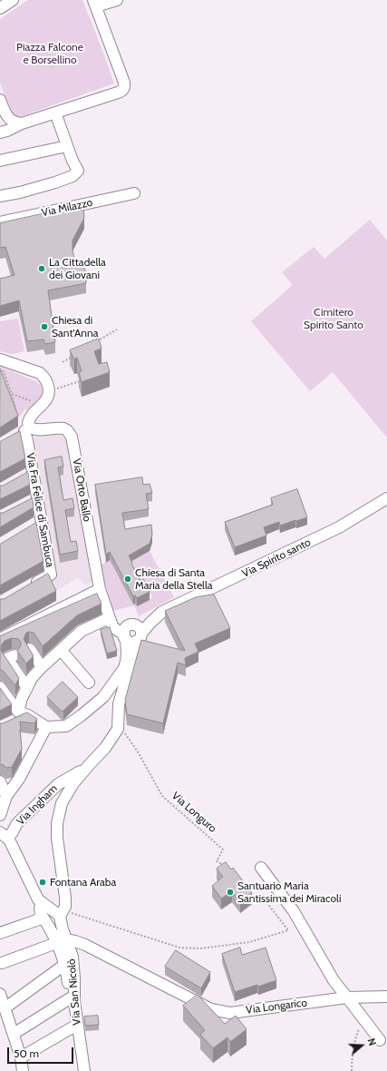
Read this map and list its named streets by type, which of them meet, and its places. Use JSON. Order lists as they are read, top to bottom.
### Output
{
  "streets": {
    "street": [
      "Via Milazzo",
      "Via Orto Ballo",
      "Via Fra Felice di Sambuca",
      "Via Spirito santo",
      "Via Ingham",
      "Via San Nicolò",
      "Via Longarico"
    ],
    "path": ["Via Longuro"]
  },
  "crossings": [
    ["Via Orto Ballo", "Via Fra Felice di Sambuca"],
    ["Via San Nicolò", "Via Longarico"]
  ],
  "parks": ["Piazza Falcone e Borsellino", "Cimitero Spirito Santo"],
  "places": [
    "La Cittadella dei Giovani",
    "Chiesa di Sant'Anna",
    "Chiesa di Santa Maria della Stella",
    "Fontana Araba",
    "Santuario Maria Santissima dei Miracoli"
  ],
  "scale_bar": "50 m",
  "north": "right"
}
